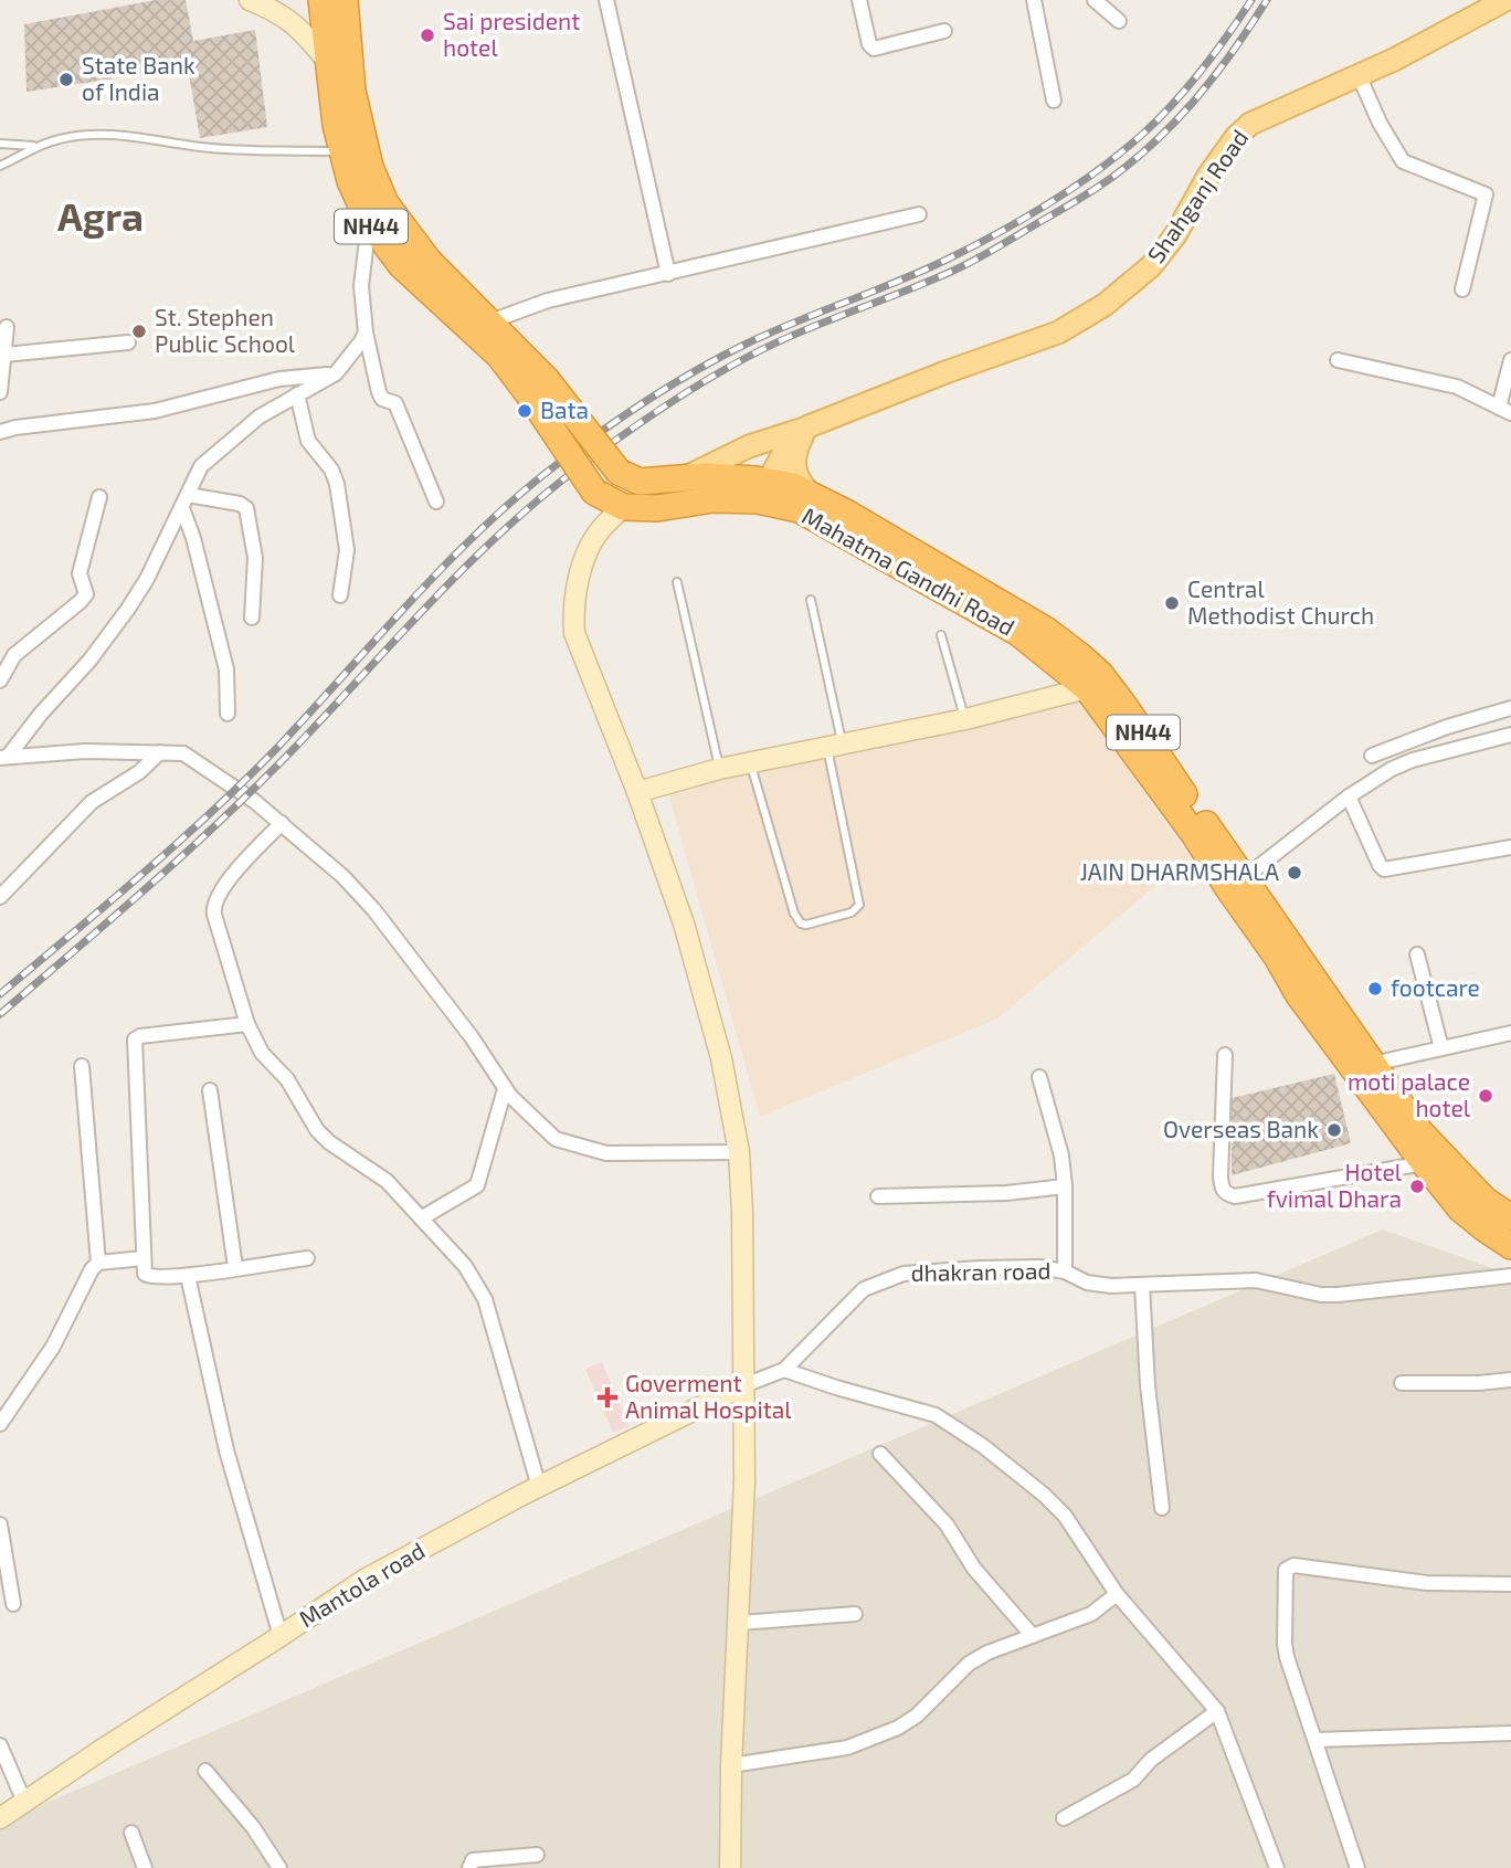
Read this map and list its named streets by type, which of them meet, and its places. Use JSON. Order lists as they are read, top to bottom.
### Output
{
  "streets": {
    "highway": ["NH44", "Mahatma Gandhi Road"],
    "main road": ["Shahganj Road"],
    "street": ["dhakran road", "Mantola road"]
  },
  "crossings": [
    ["Shahganj Road", "Mahatma Gandhi Road"]
  ],
  "districts": ["Agra"],
  "places": {
    "other": [
      "Sai president hotel",
      "State Bank of India",
      "St. Stephen Public School",
      "Bata",
      "Central Methodist Church",
      "JAIN DHARMSHALA",
      "footcare",
      "moti palace hotel",
      "Overseas Bank",
      "Hotel fvimal Dhara"
    ],
    "health": ["Goverment Animal Hospital"]
  }
}
